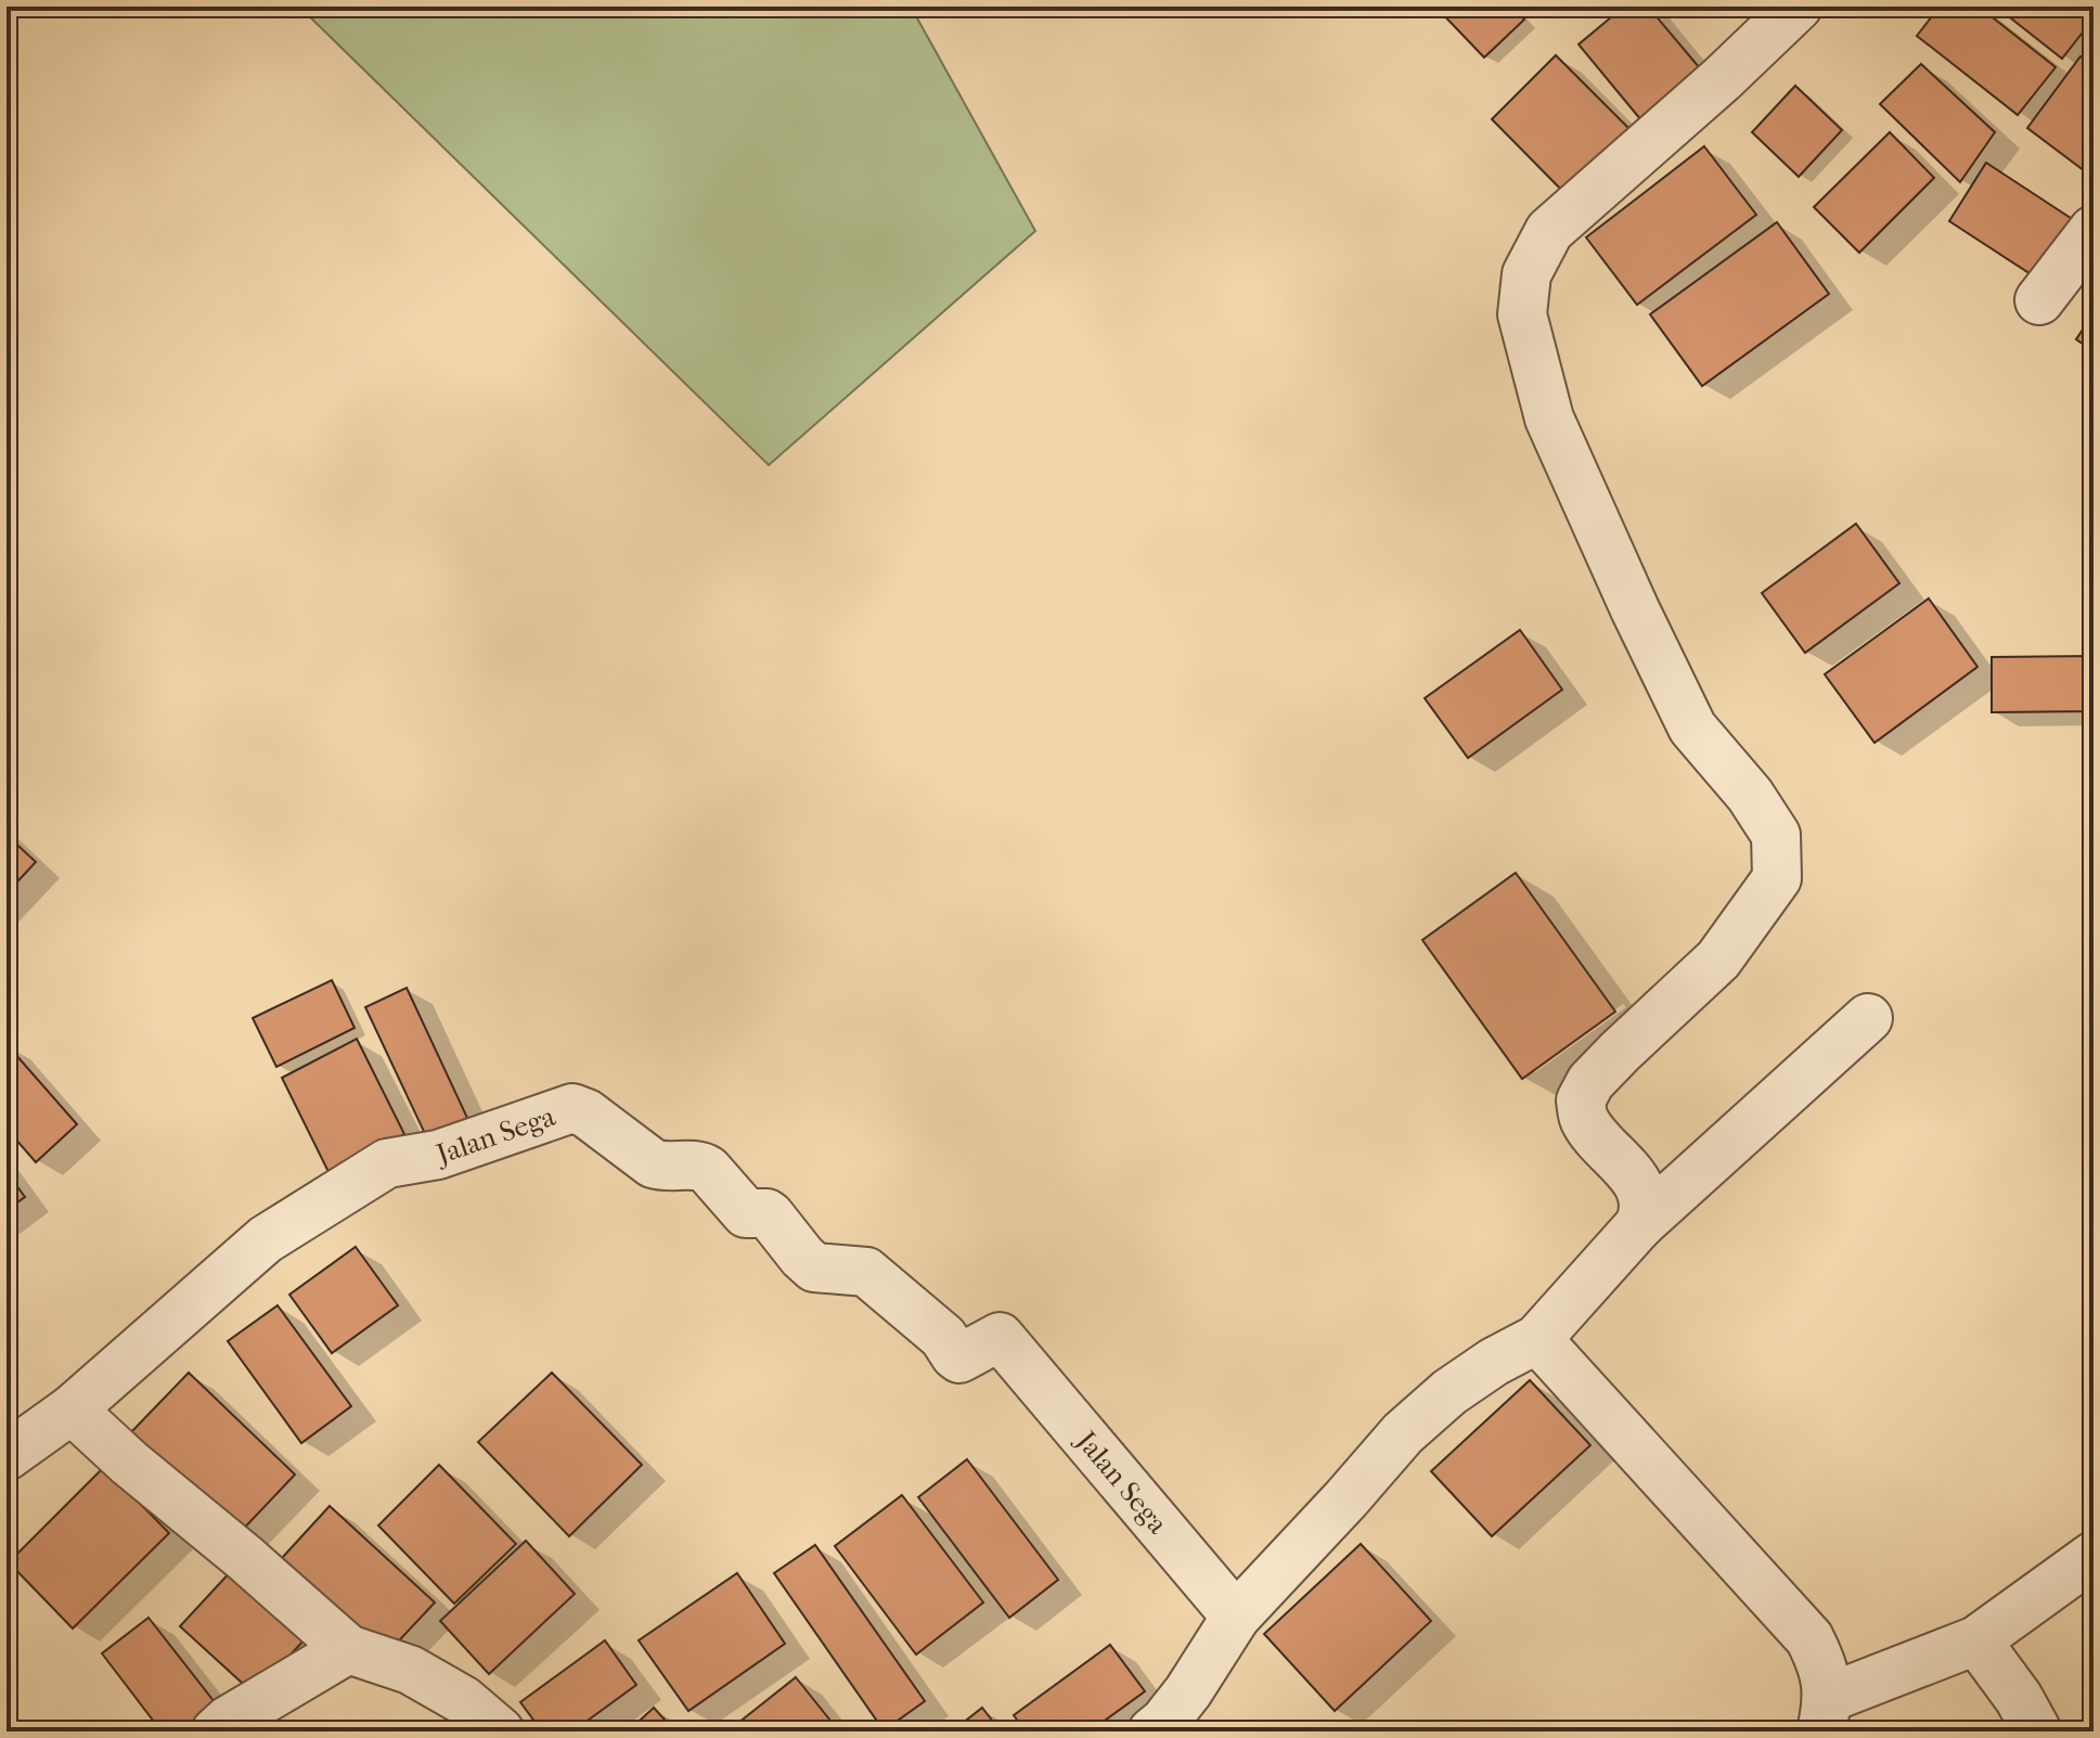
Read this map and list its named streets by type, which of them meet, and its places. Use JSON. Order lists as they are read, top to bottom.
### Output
{
  "streets": {
    "street": ["Jalan Sega"]
  }
}
